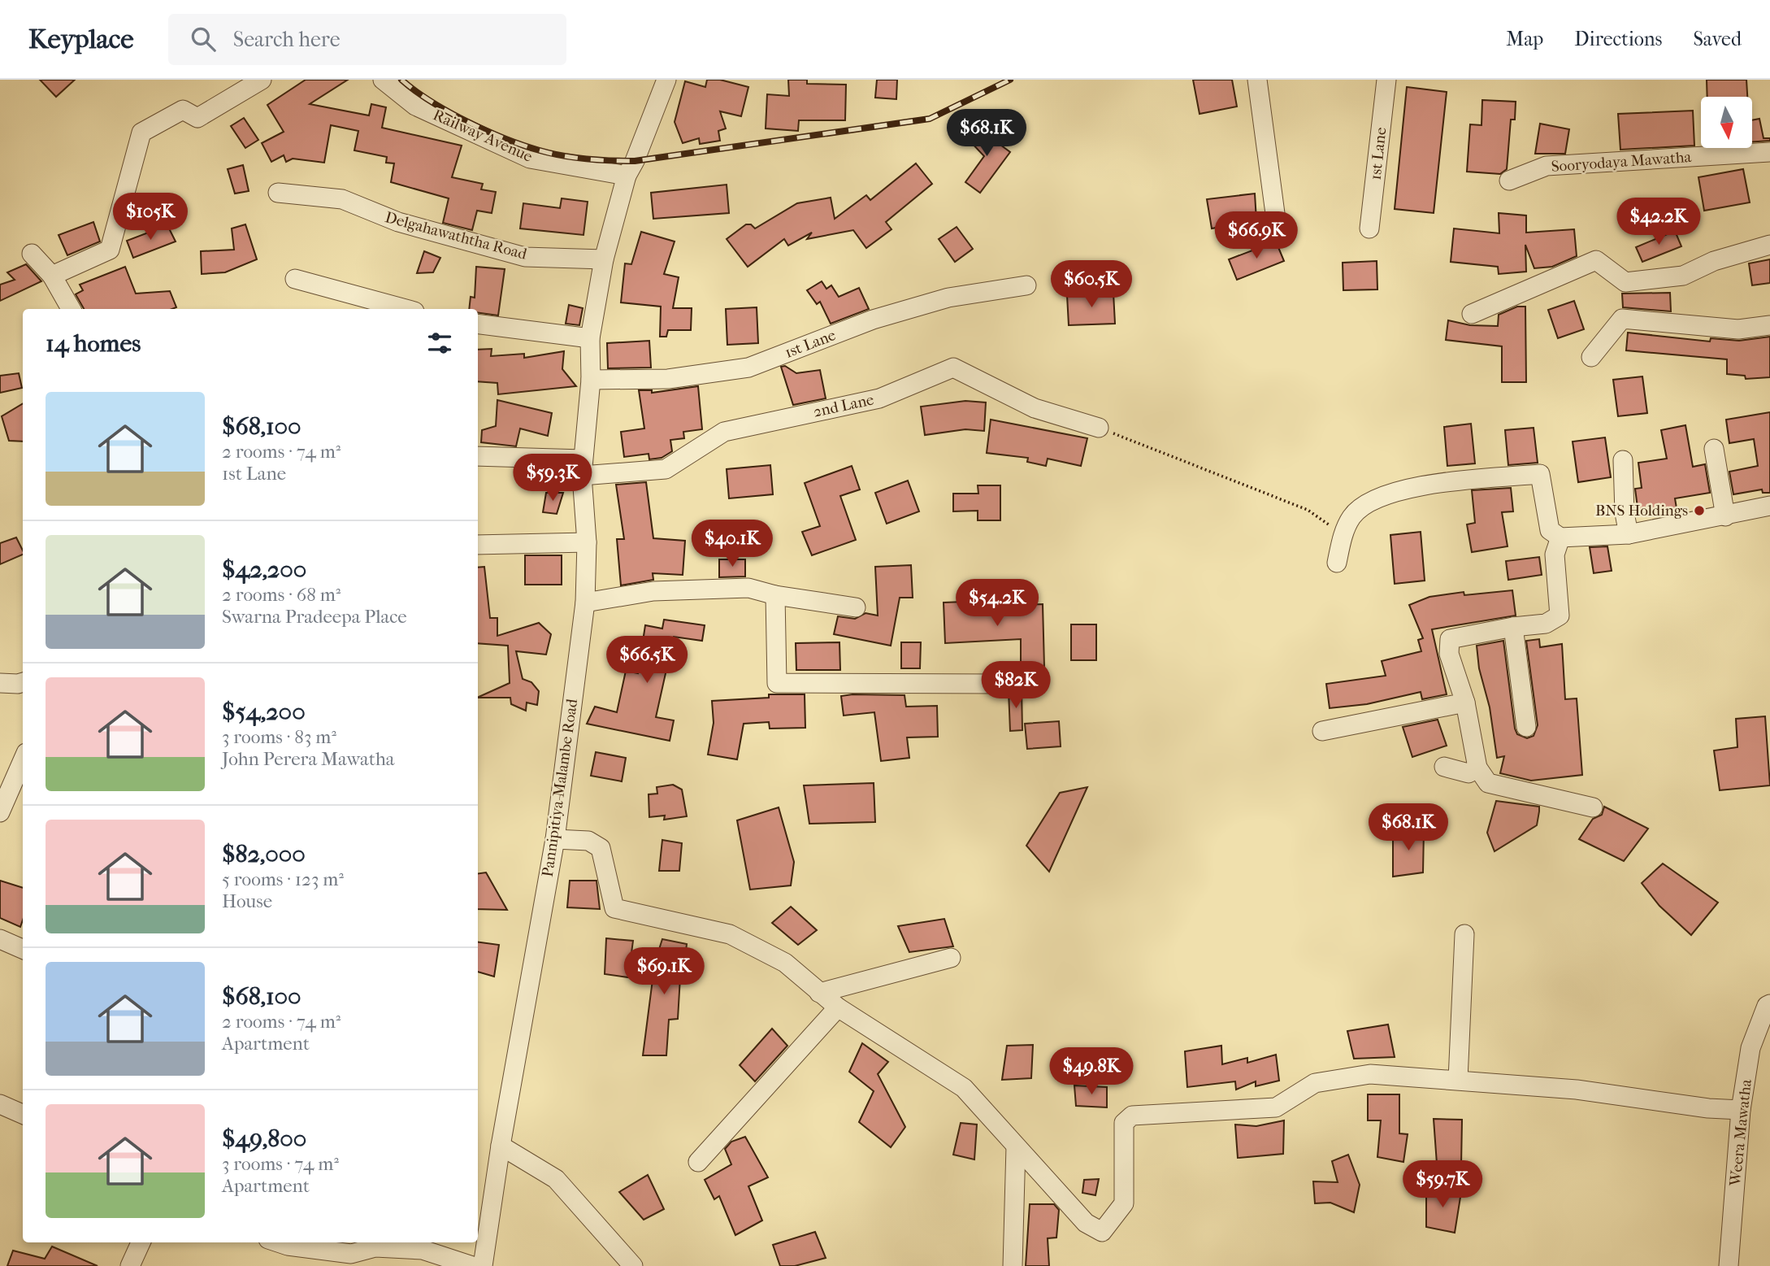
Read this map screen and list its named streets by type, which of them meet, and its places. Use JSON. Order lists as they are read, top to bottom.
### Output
{
  "streets": {
    "street": [
      "Railway Avenue",
      "1st Lane",
      "Sooryodaya Mawatha",
      "Delgahawaththa Road",
      "2nd Lane",
      "Pannipitiya-Malambe Road",
      "Weera Mawatha"
    ]
  },
  "crossings": [
    ["Railway Avenue", "Pannipitiya-Malambe Road"],
    ["1st Lane", "Pannipitiya-Malambe Road"],
    ["Delgahawaththa Road", "Pannipitiya-Malambe Road"],
    ["2nd Lane", "Pannipitiya-Malambe Road"]
  ],
  "places": ["BNS Holdings"],
  "north": "bottom",
  "page": {
    "header": "Keyplace",
    "search": "Search here",
    "nav": ["Map", "Directions", "Saved"],
    "price": [
      "$68.1K",
      "$105K",
      "$42.2K",
      "$66.9K",
      "$60.5K",
      "$59.3K",
      "$40.1K",
      "$54.2K",
      "$66.5K",
      "$82K",
      "$68.1K",
      "$69.1K",
      "$49.8K",
      "$59.7K"
    ],
    "heading": "14 homes",
    "list": [
      {
        "name": "$68,100",
        "note": "2 rooms · 74 m² · 1st Lane"
      },
      {
        "name": "$42,200",
        "note": "2 rooms · 68 m² · Swarna Pradeepa Place"
      },
      {
        "name": "$54,200",
        "note": "3 rooms · 83 m² · John Perera Mawatha"
      },
      {
        "name": "$82,000",
        "note": "5 rooms · 123 m² · House"
      },
      {
        "name": "$68,100",
        "note": "2 rooms · 74 m² · Apartment"
      },
      {
        "name": "$49,800",
        "note": "3 rooms · 74 m² · Apartment"
      }
    ]
  }
}
